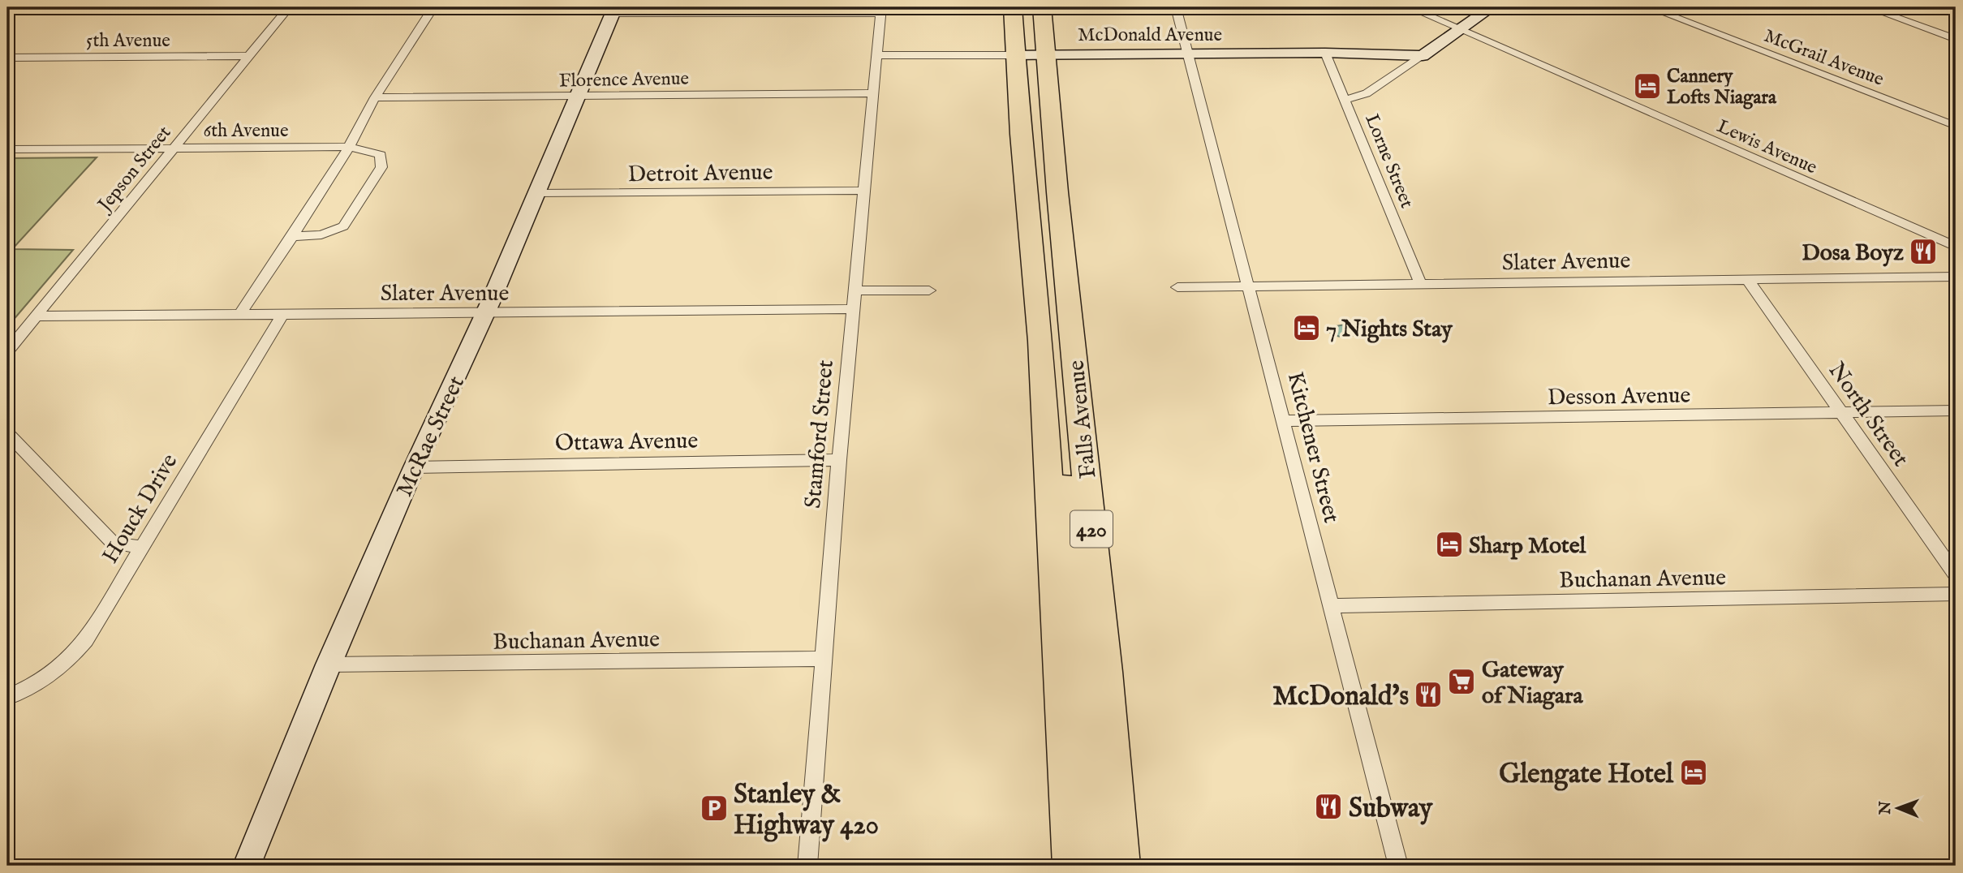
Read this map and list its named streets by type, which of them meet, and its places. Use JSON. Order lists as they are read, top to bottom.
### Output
{
  "streets": {
    "highway": ["Falls Avenue", "420"],
    "street": [
      "McDonald Avenue",
      "5th Avenue",
      "McGrail Avenue",
      "Florence Avenue",
      "6th Avenue",
      "Lewis Avenue",
      "Lorne Street",
      "Jepson Street",
      "Detroit Avenue",
      "Slater Avenue",
      "Desson Avenue",
      "North Street",
      "Stamford Street",
      "McRae Street",
      "Ottawa Avenue",
      "Kitchener Street",
      "Houck Drive",
      "Buchanan Avenue"
    ]
  },
  "crossings": [
    ["McDonald Avenue", "Lorne Street"],
    ["McDonald Avenue", "Falls Avenue"],
    ["McDonald Avenue", "Stamford Street"],
    ["McDonald Avenue", "Kitchener Street"],
    ["5th Avenue", "Jepson Street"],
    ["Florence Avenue", "Stamford Street"],
    ["Florence Avenue", "McRae Street"],
    ["6th Avenue", "Jepson Street"],
    ["Lorne Street", "Slater Avenue"],
    ["Jepson Street", "Slater Avenue"],
    ["Detroit Avenue", "Stamford Street"],
    ["Detroit Avenue", "McRae Street"],
    ["Slater Avenue", "North Street"],
    ["Slater Avenue", "Stamford Street"],
    ["Slater Avenue", "McRae Street"],
    ["Slater Avenue", "Kitchener Street"],
    ["Slater Avenue", "Houck Drive"],
    ["Desson Avenue", "North Street"],
    ["Desson Avenue", "Kitchener Street"],
    ["Stamford Street", "Ottawa Avenue"],
    ["Stamford Street", "Buchanan Avenue"],
    ["McRae Street", "Ottawa Avenue"],
    ["McRae Street", "Buchanan Avenue"],
    ["Kitchener Street", "Buchanan Avenue"]
  ],
  "places": {
    "hotel": [
      "Cannery Lofts Niagara",
      "7 Nights Stay",
      "Sharp Motel",
      "Glengate Hotel"
    ],
    "restaurant": ["Dosa Boyz", "McDonald's", "Subway"],
    "supermarket": ["Gateway of Niagara"],
    "parking": ["Stanley & Highway 420"]
  },
  "north": "left"
}
